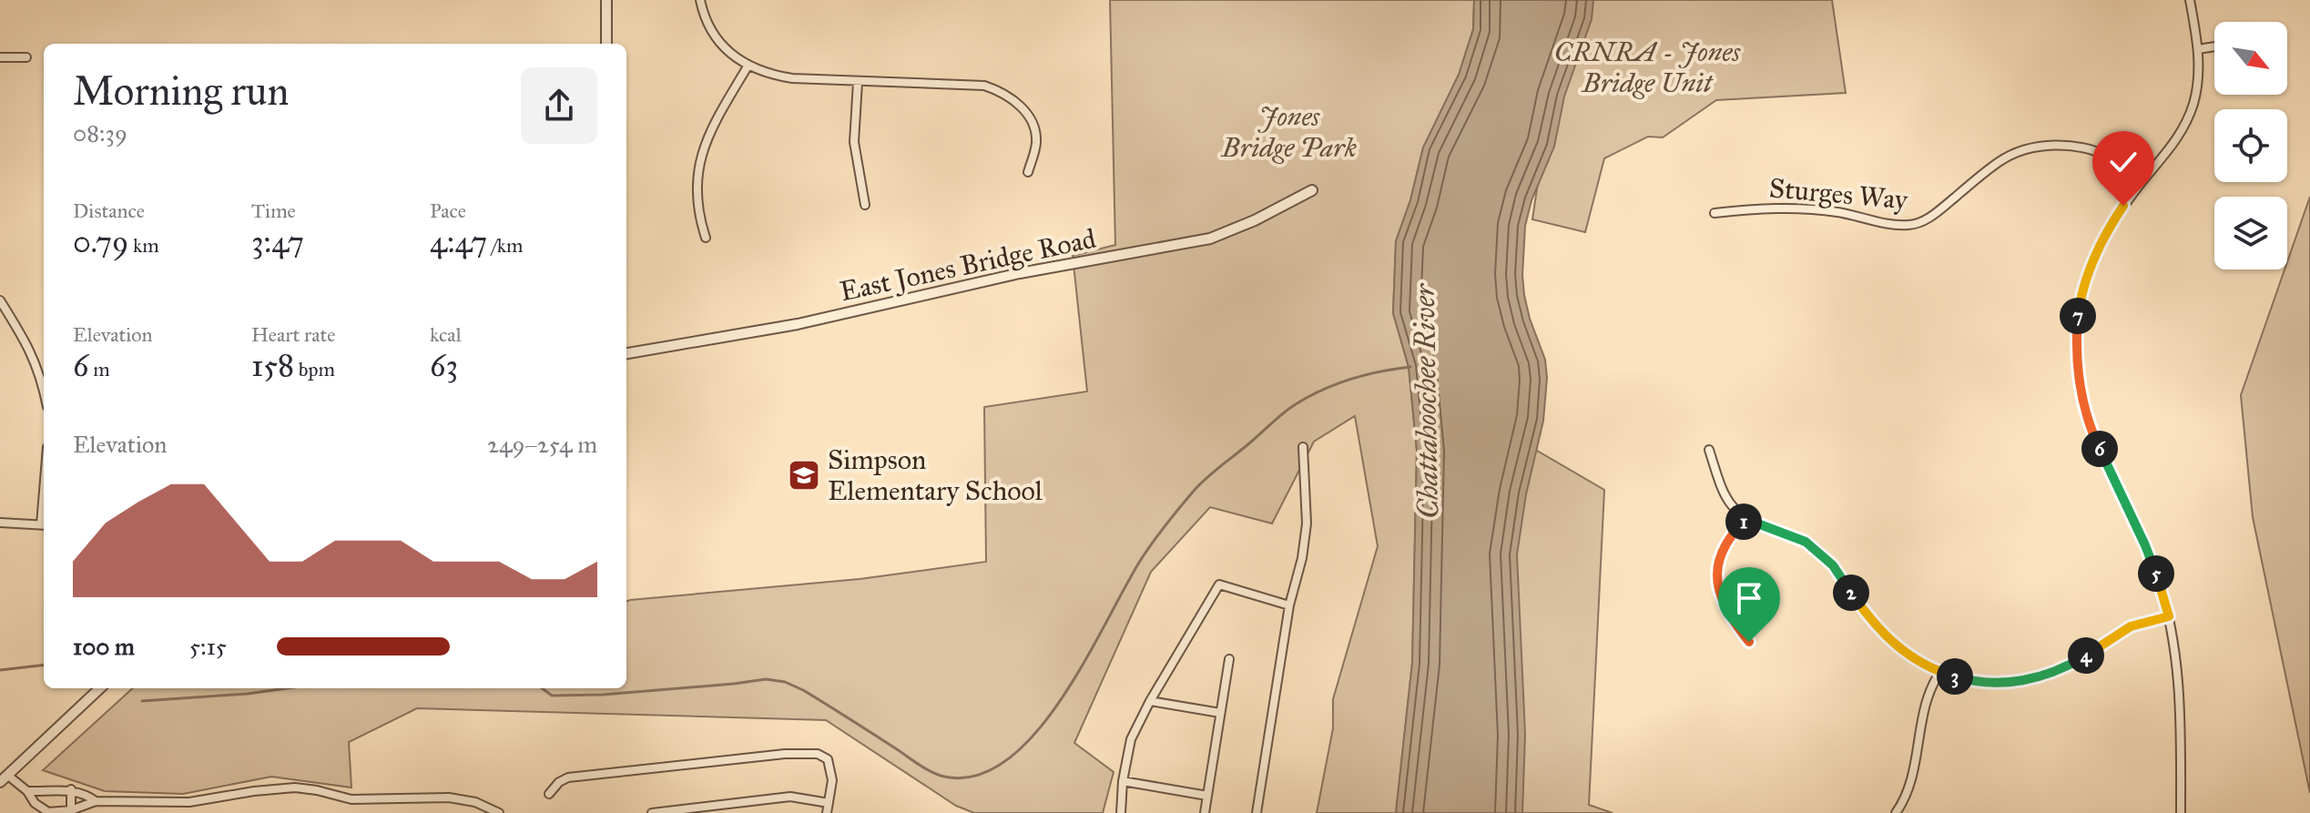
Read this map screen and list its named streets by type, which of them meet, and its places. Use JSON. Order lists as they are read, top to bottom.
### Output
{
  "streets": {
    "street": ["Sturges Way", "East Jones Bridge Road"]
  },
  "water": ["Chattahoochee River"],
  "parks": ["CRNRA - Jones Bridge Unit", "Jones Bridge Park"],
  "places": {
    "school or university": ["Simpson Elementary School"]
  },
  "north": "bottom right",
  "page": {
    "heading": ["Morning run", "08:39"],
    "stats": [
      ["Distance", "0.79 km"],
      ["Time", "3:47"],
      ["Pace", "4:47 /km"],
      ["Elevation", "6 m"],
      ["Heart rate", "158 bpm"],
      ["kcal", "63"]
    ],
    "pins": [
      "7",
      "6",
      "1",
      "5",
      "2",
      "4",
      "3"
    ],
    "chart": ["Elevation", "249–254 m"],
    "list": [
      {
        "name": "100 m",
        "note": "5:15"
      }
    ]
  }
}
